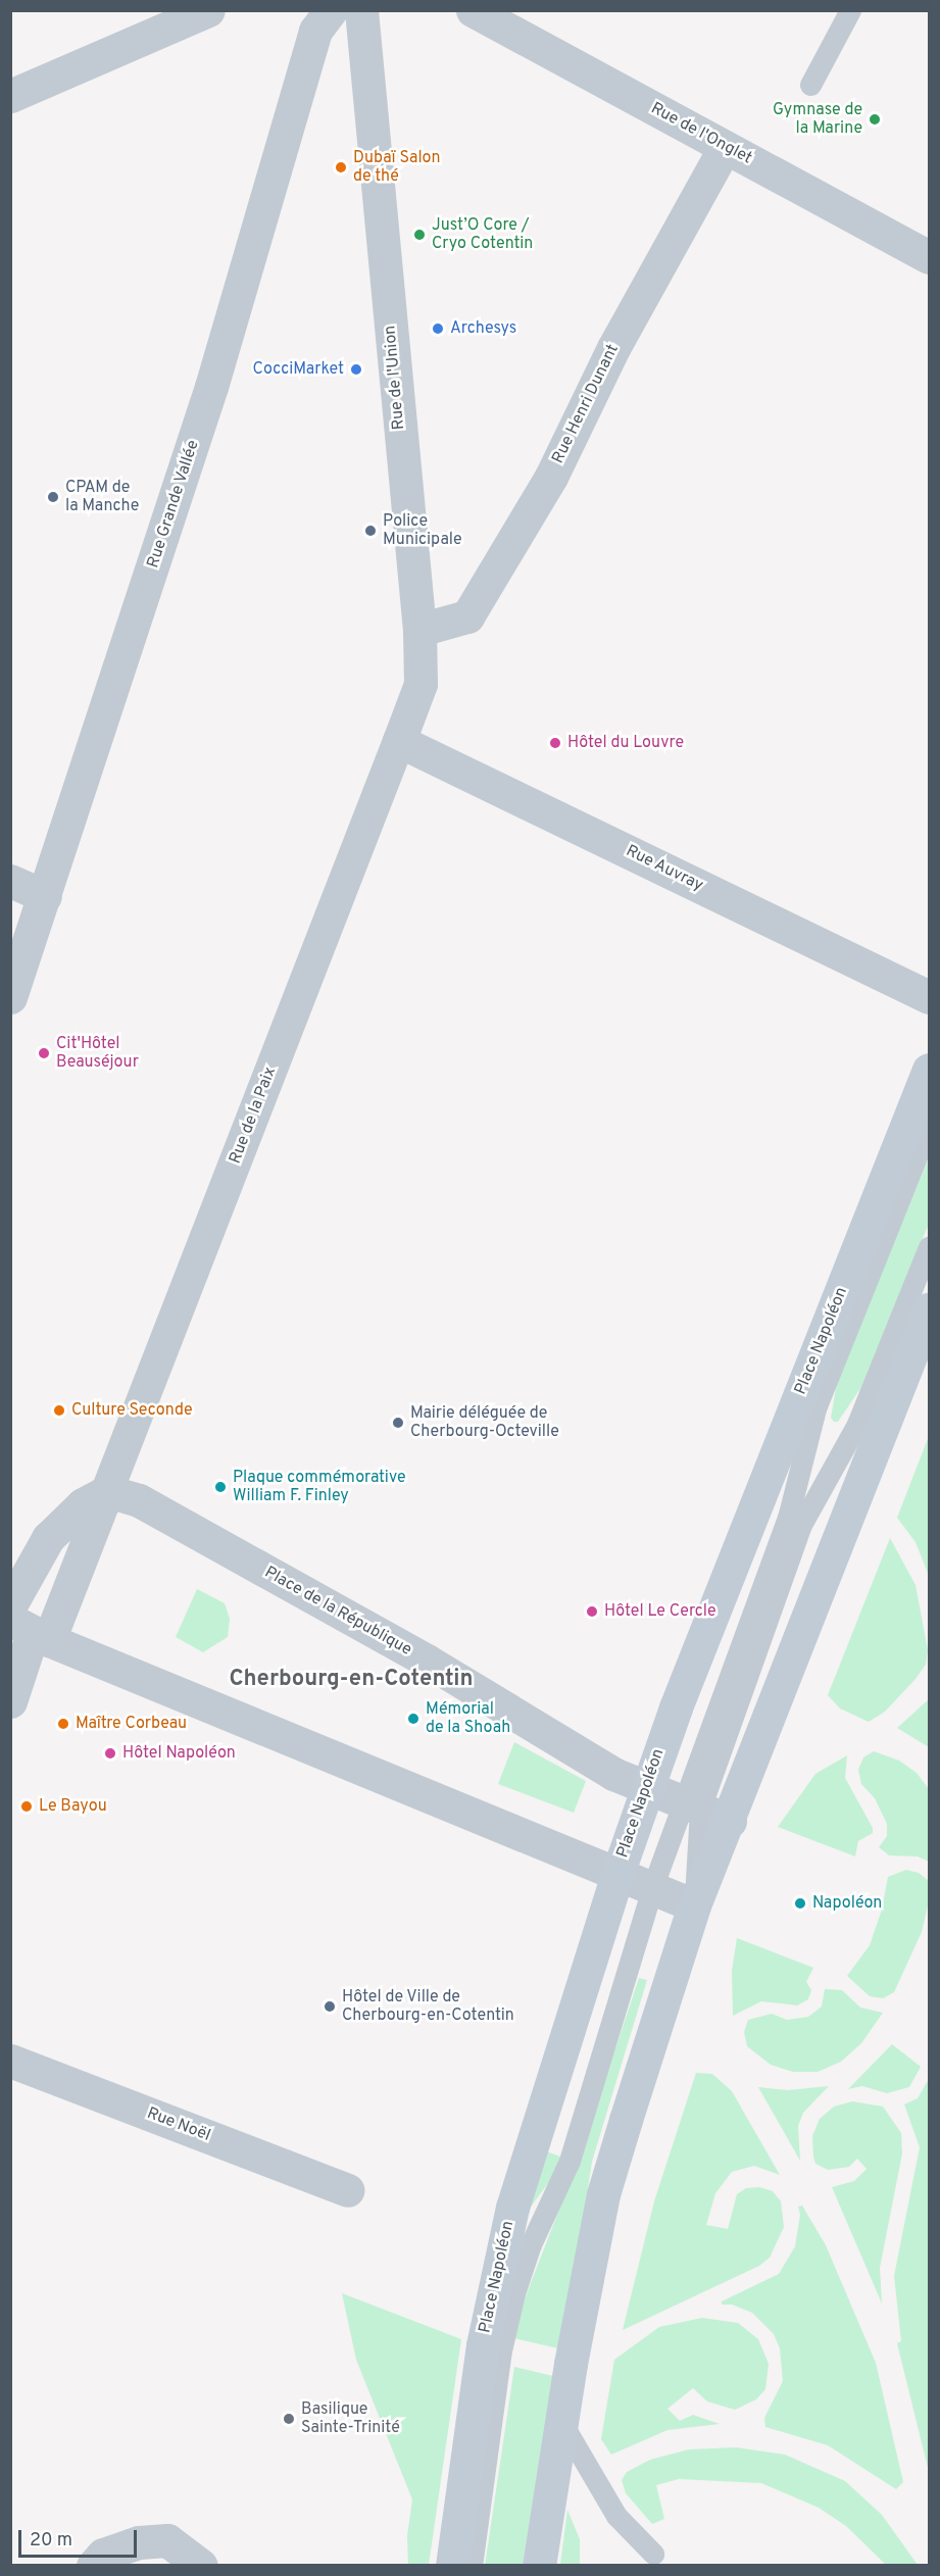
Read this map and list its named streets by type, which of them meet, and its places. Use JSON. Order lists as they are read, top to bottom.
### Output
{
  "streets": {
    "main road": ["Place Napoléon"],
    "street": [
      "Rue de l'Onglet",
      "Rue de l'Union",
      "Rue Henri Dunant",
      "Rue Grande Vallée",
      "Rue Auvray",
      "Rue de la Paix",
      "Place de la République",
      "Rue Noël"
    ]
  },
  "crossings": [
    ["Rue de l'Onglet", "Rue Henri Dunant"],
    ["Rue de l'Union", "Rue Henri Dunant"],
    ["Rue de l'Union", "Rue Auvray"],
    ["Rue de l'Union", "Rue de la Paix"],
    ["Rue Auvray", "Rue de la Paix"],
    ["Rue de la Paix", "Place de la République"],
    ["Place Napoléon", "Place de la République"]
  ],
  "districts": ["Cherbourg-en-Cotentin"],
  "places": [
    "Gymnase de la Marine",
    "Dubaï Salon de thé",
    "Just’O Core / Cryo Cotentin",
    "Archesys",
    "CocciMarket",
    "CPAM de la Manche",
    "Police Municipale",
    "Hôtel du Louvre",
    "Cit'Hôtel Beauséjour",
    "Culture Seconde",
    "Mairie déléguée de Cherbourg-Octeville",
    "Plaque commémorative William F. Finley",
    "Hôtel Le Cercle",
    "Mémorial de la Shoah",
    "Maître Corbeau",
    "Hôtel Napoléon",
    "Le Bayou",
    "Napoléon",
    "Hôtel de Ville de Cherbourg-en-Cotentin",
    "Basilique Sainte-Trinité"
  ],
  "scale_bar": "20 m"
}
